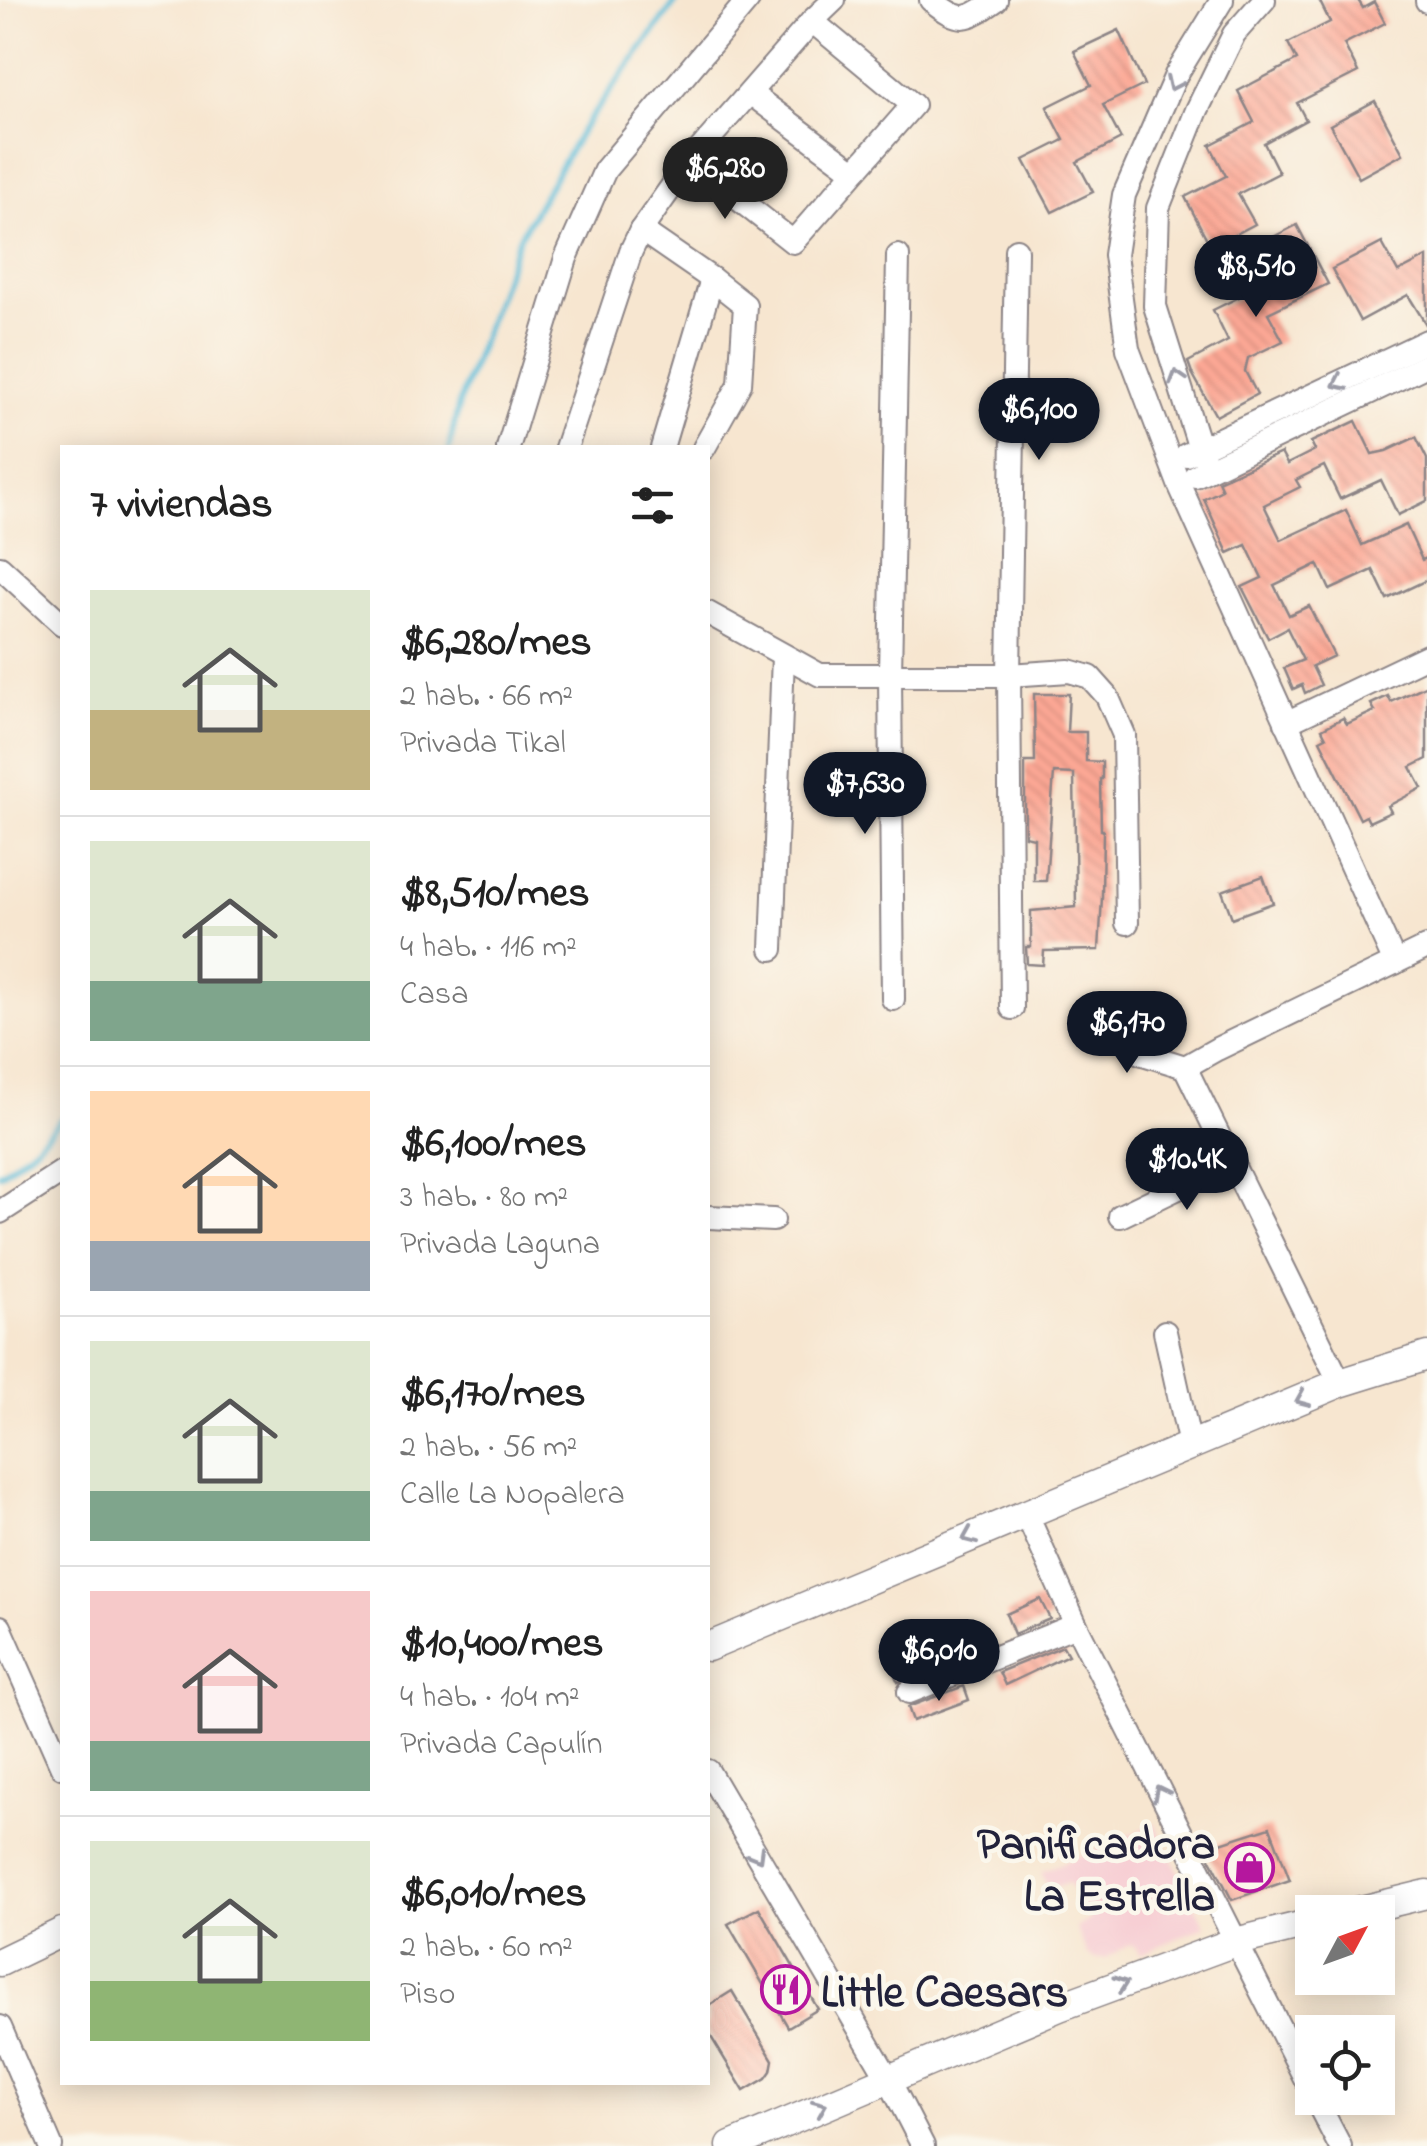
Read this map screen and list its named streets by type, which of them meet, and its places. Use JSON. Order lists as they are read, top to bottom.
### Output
{
  "places": {
    "shop": ["Panificadora La Estrella"],
    "restaurant": ["Little Caesars"]
  },
  "north": "top right",
  "page": {
    "price": [
      "$6,280",
      "$8,510",
      "$6,100",
      "$7,630",
      "$6,170",
      "$10.4K",
      "$6,010"
    ],
    "heading": "7 viviendas",
    "list": [
      {
        "name": "$6,280/mes",
        "note": "2 hab. · 66 m² · Privada Tikal"
      },
      {
        "name": "$8,510/mes",
        "note": "4 hab. · 116 m² · Casa"
      },
      {
        "name": "$6,100/mes",
        "note": "3 hab. · 80 m² · Privada Laguna"
      },
      {
        "name": "$6,170/mes",
        "note": "2 hab. · 56 m² · Calle La Nopalera"
      },
      {
        "name": "$10,400/mes",
        "note": "4 hab. · 104 m² · Privada Capulín"
      },
      {
        "name": "$6,010/mes",
        "note": "2 hab. · 60 m² · Piso"
      }
    ]
  }
}
